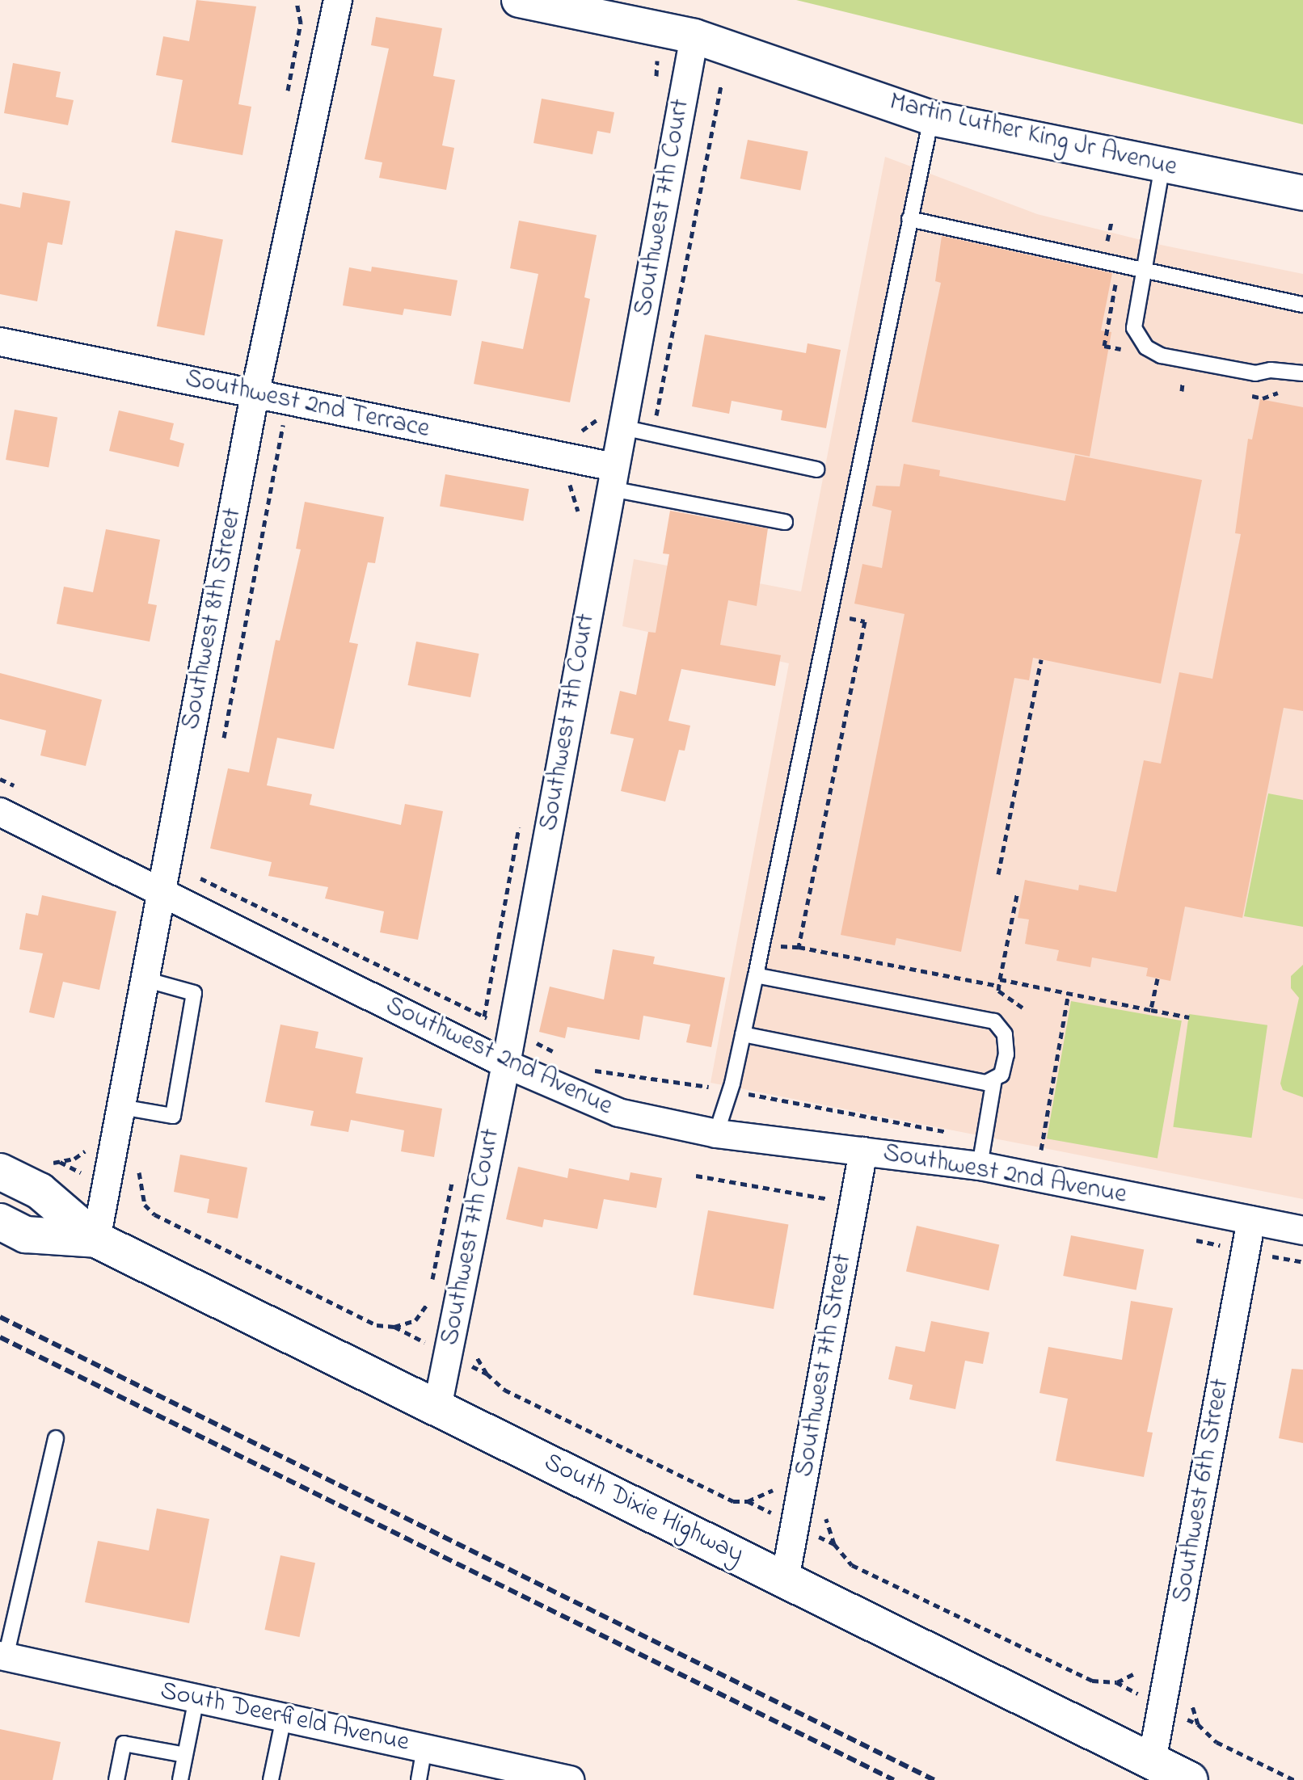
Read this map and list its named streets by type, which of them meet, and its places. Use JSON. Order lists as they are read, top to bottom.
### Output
{
  "streets": {
    "main road": ["South Dixie Highway"],
    "street": [
      "Martin Luther King Jr Avenue",
      "Southwest 7th Court",
      "Southwest 2nd Terrace",
      "Southwest 8th Street",
      "Southwest 2nd Avenue",
      "Southwest 7th Street",
      "Southwest 6th Street",
      "South Deerfield Avenue"
    ]
  },
  "crossings": [
    ["Martin Luther King Jr Avenue", "Southwest 7th Court"],
    ["Southwest 7th Court", "Southwest 2nd Terrace"],
    ["Southwest 7th Court", "Southwest 2nd Avenue"],
    ["Southwest 7th Court", "South Dixie Highway"],
    ["Southwest 2nd Terrace", "Southwest 8th Street"],
    ["Southwest 8th Street", "Southwest 2nd Avenue"],
    ["Southwest 8th Street", "South Dixie Highway"],
    ["Southwest 2nd Avenue", "Southwest 7th Street"],
    ["Southwest 2nd Avenue", "Southwest 6th Street"],
    ["Southwest 7th Street", "South Dixie Highway"],
    ["Southwest 6th Street", "South Dixie Highway"]
  ]
}
